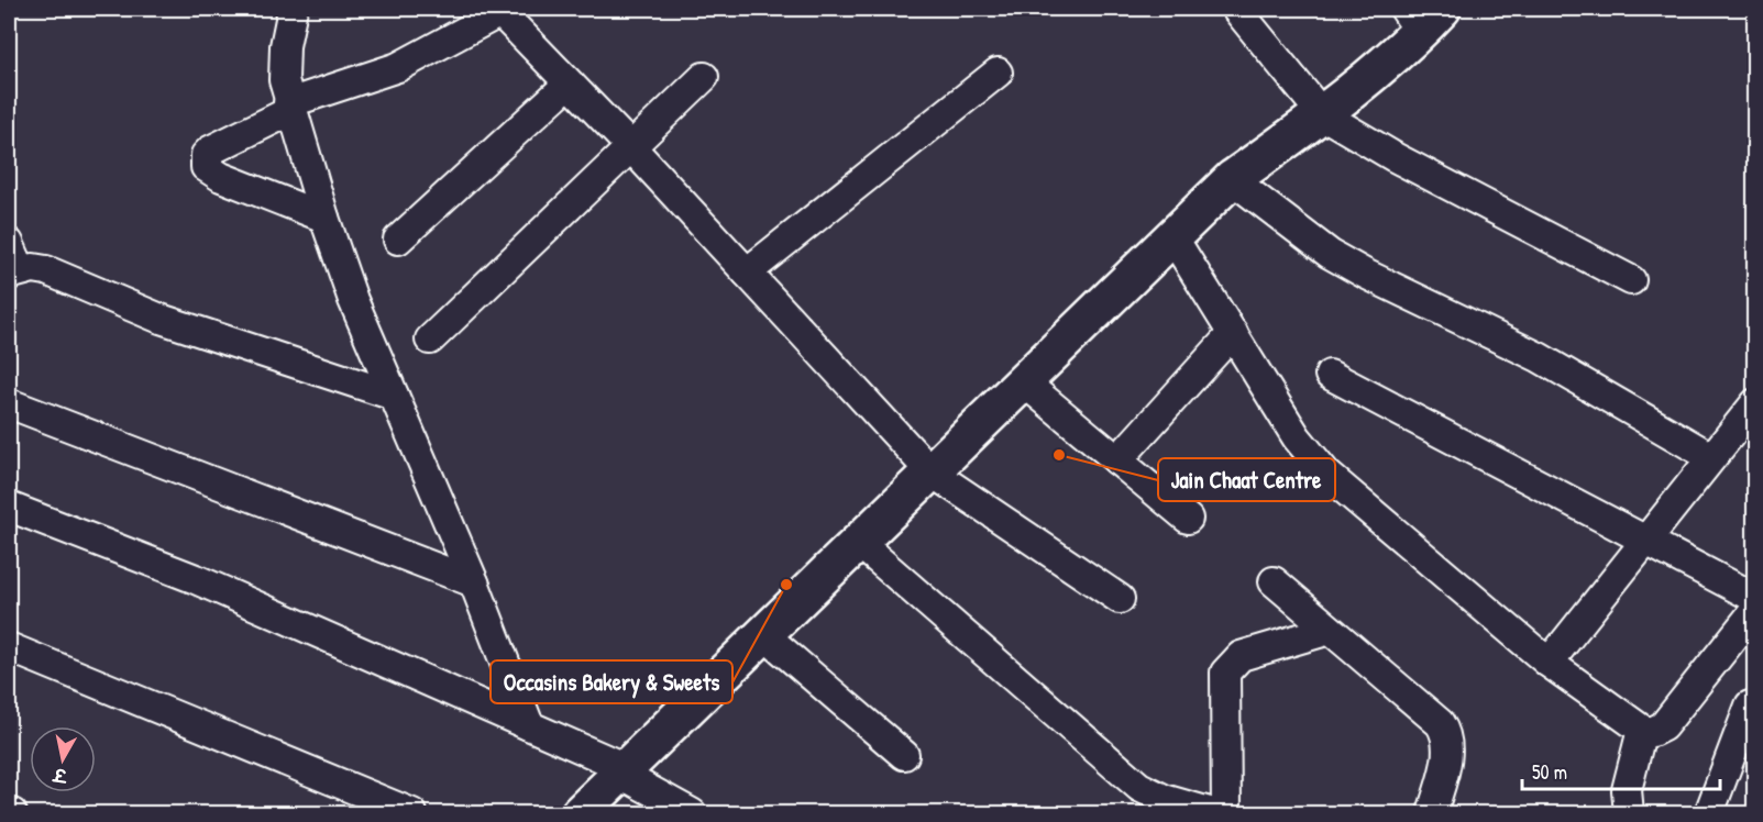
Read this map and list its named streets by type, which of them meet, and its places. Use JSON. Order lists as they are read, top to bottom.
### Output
{
  "places": ["Jain Chaat Centre", "Occasins Bakery & Sweets"],
  "scale_bar": "50 m",
  "north": "bottom"
}
